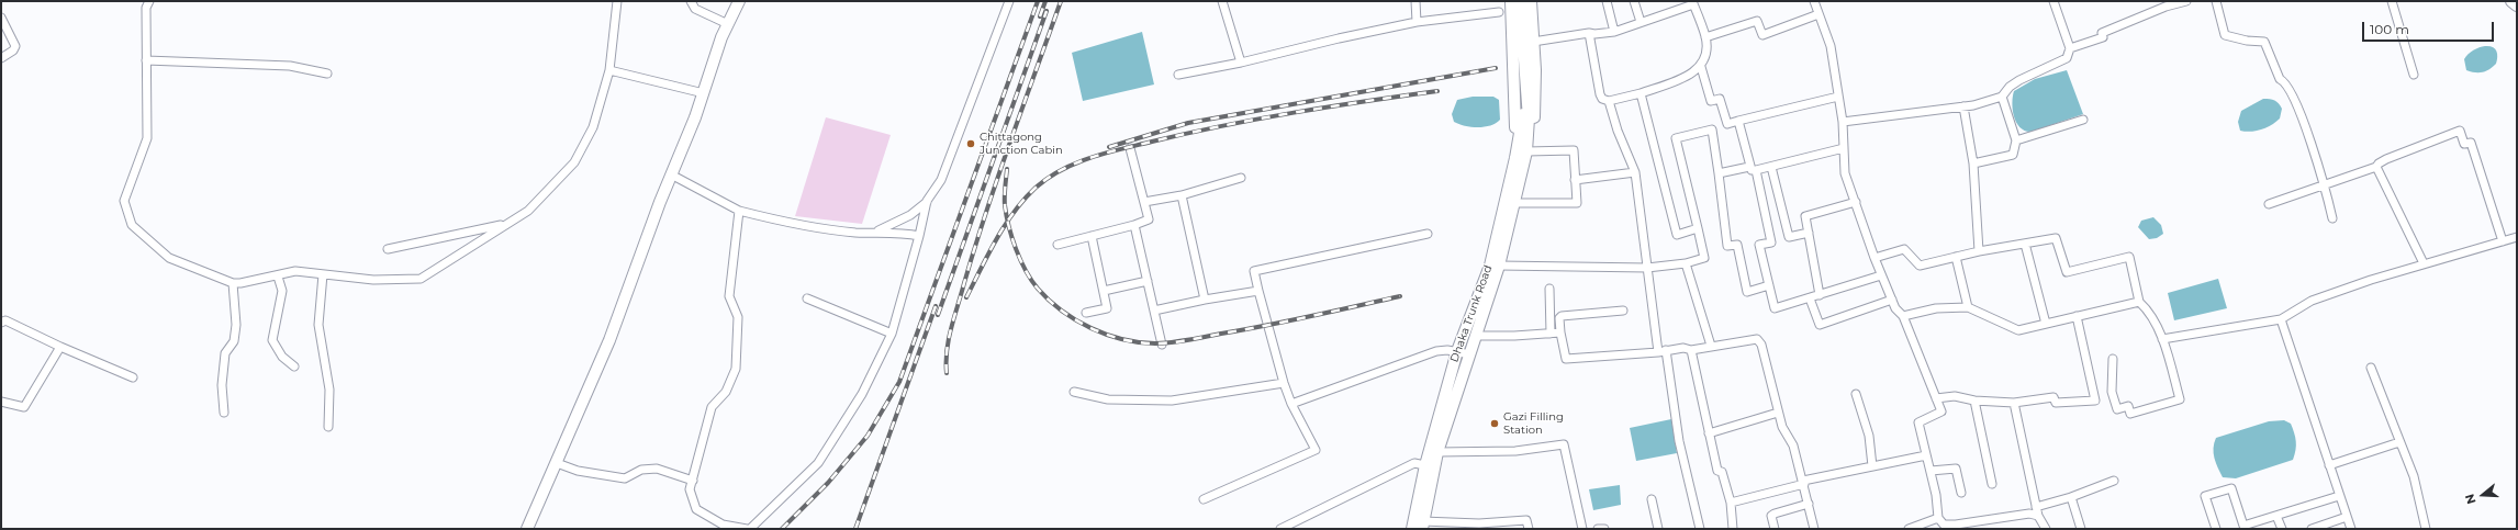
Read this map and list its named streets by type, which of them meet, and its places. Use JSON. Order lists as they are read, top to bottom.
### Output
{
  "streets": {
    "main road": ["Dhaka Trunk Road"]
  },
  "places": ["Chittagong Junction Cabin", "Gazi Filling Station"],
  "scale_bar": "100 m",
  "north": "left"
}
